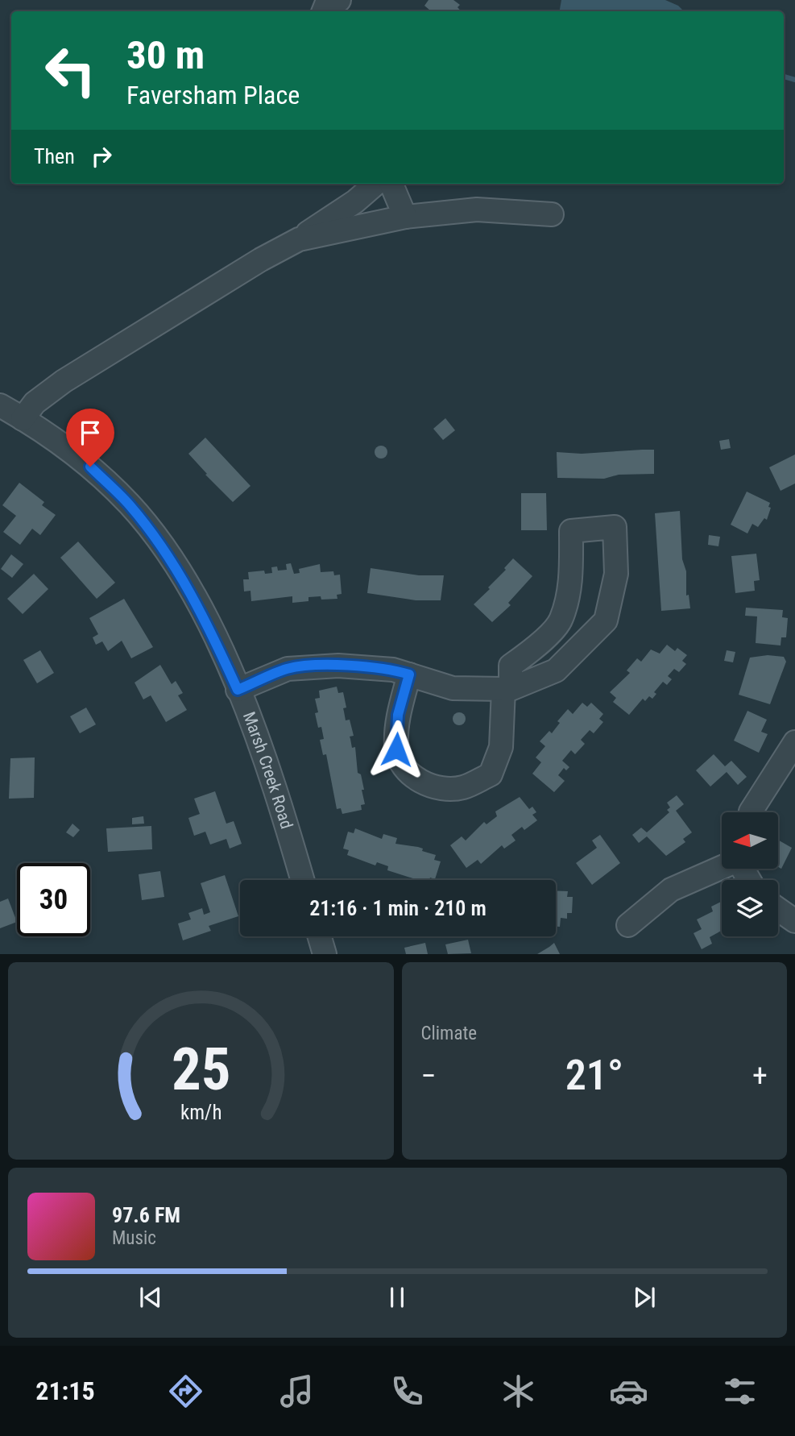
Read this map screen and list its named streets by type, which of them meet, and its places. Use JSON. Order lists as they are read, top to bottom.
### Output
{
  "streets": {
    "street": ["Marsh Creek Road"]
  },
  "north": "left",
  "page": {
    "turn": ["30 m", "Faversham Place"],
    "then": "Then",
    "limit": "30",
    "trip": "21:16 · 1 min · 210 m",
    "tile": "Climate",
    "heat": ["−", "21°", "+"],
    "song": ["97.6 FM", "Music"],
    "tabs": "21:15",
    "gauge": ["25", "km/h"]
  }
}
